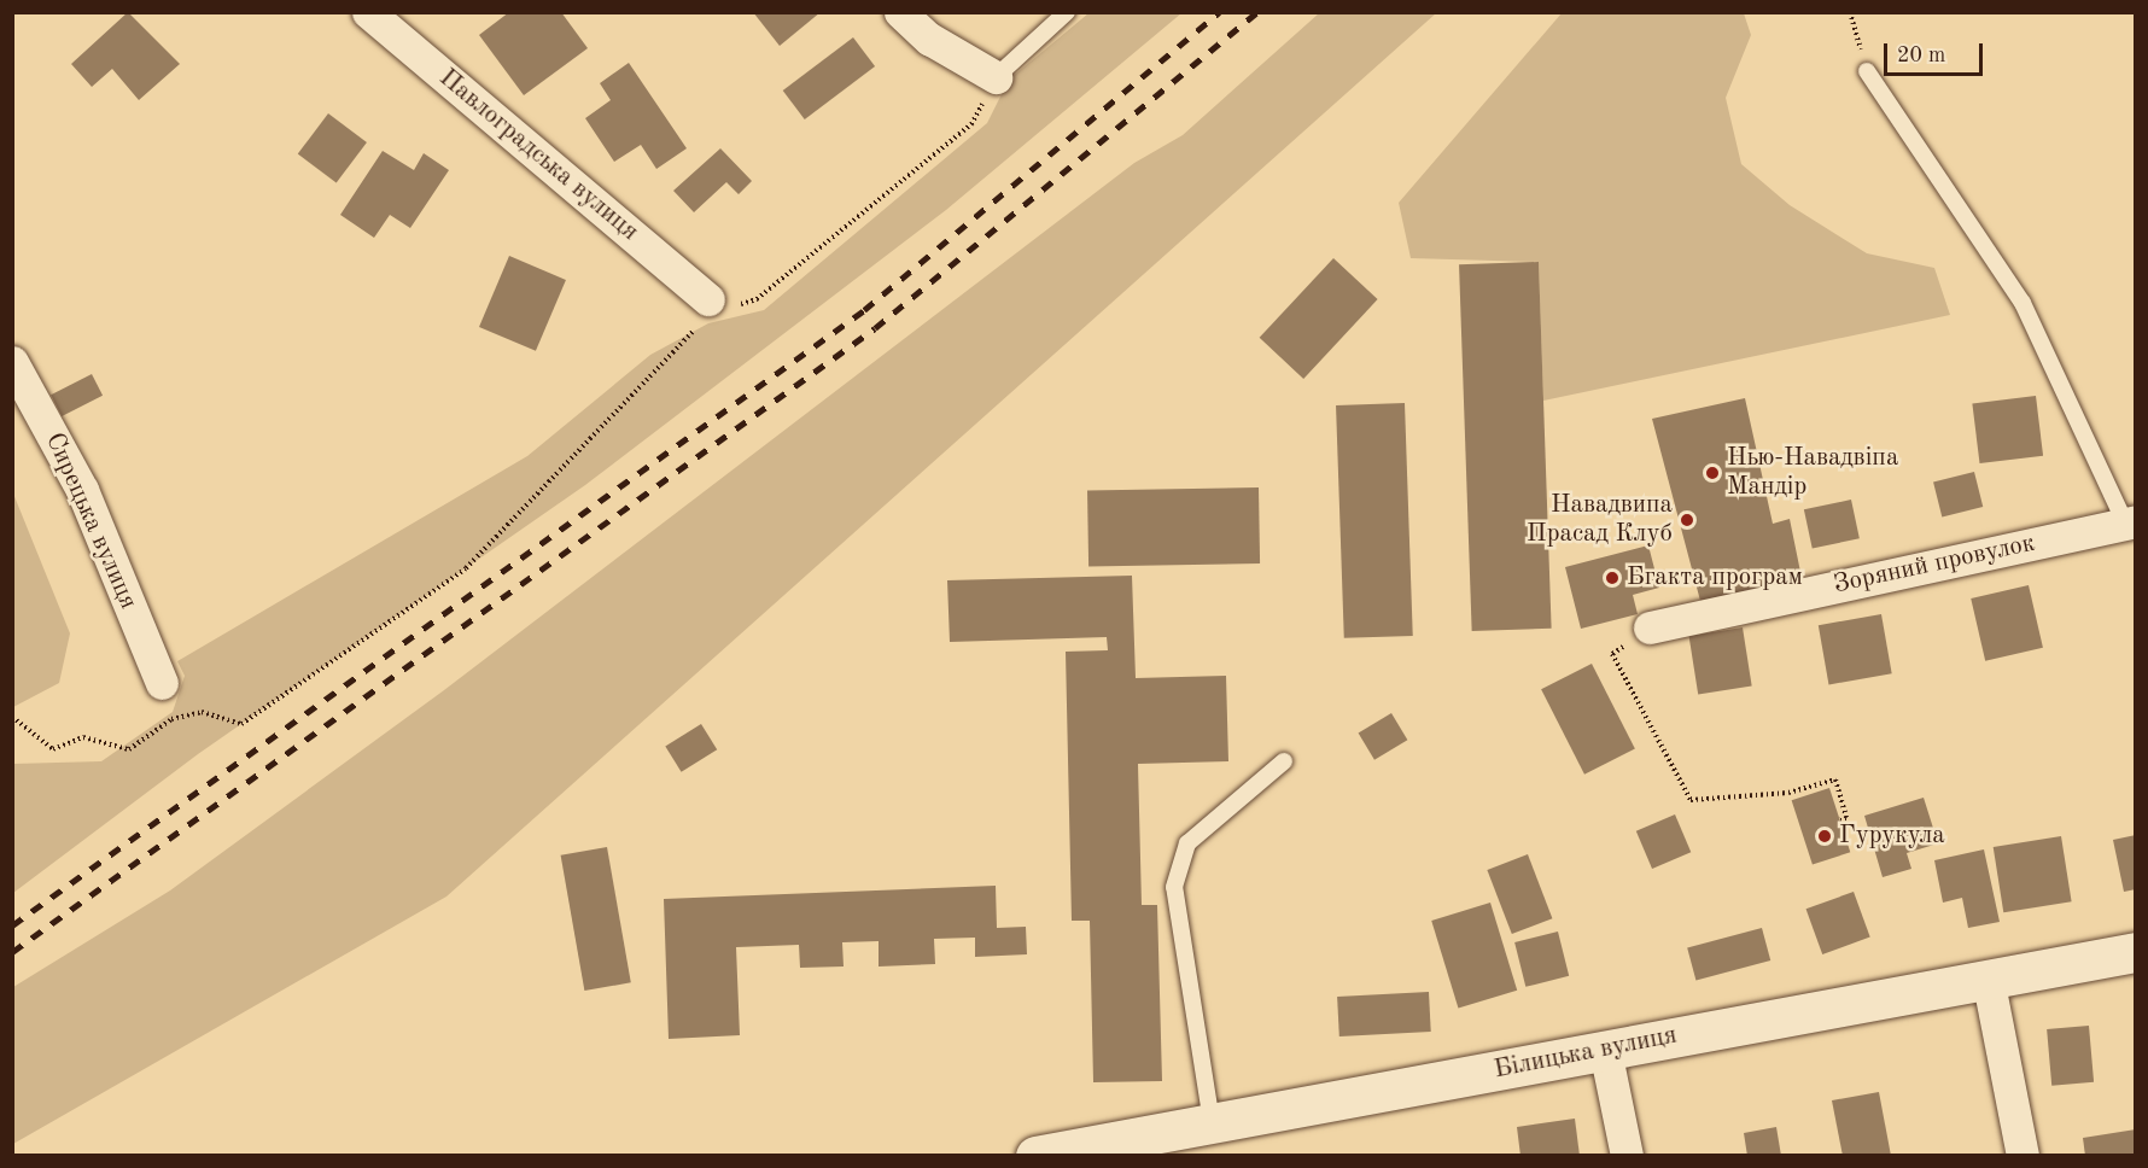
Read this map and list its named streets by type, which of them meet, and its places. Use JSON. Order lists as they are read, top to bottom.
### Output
{
  "streets": {
    "main road": ["Білицька вулиця"],
    "street": ["Павлоградська вулиця", "Сирецька вулиця", "Зоряний провулок"]
  },
  "places": [
    "Нью-Навадвіпа Мандір",
    "Навадвипа Прасад Клуб",
    "Бгакта програм",
    "Гурукула"
  ],
  "scale_bar": "20 m"
}
